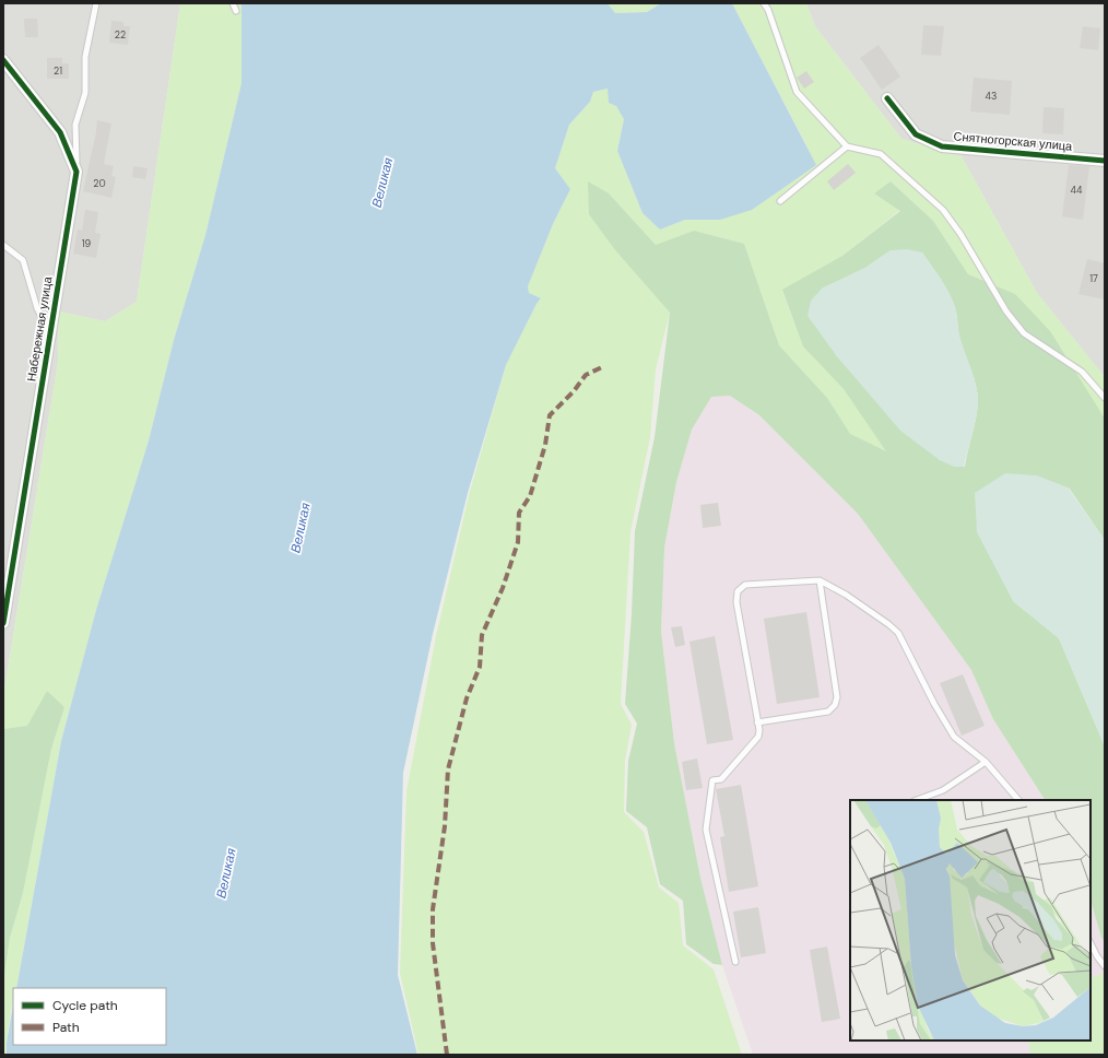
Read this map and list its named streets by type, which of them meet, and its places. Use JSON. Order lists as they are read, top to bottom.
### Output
{
  "streets": {
    "street": ["Снятногорская улица", "Набережная улица"]
  },
  "water": ["Великая"],
  "house_numbers": [
    "22",
    "21",
    "43",
    "20",
    "44",
    "19",
    "17"
  ],
  "legend": ["Cycle path", "Path"]
}
